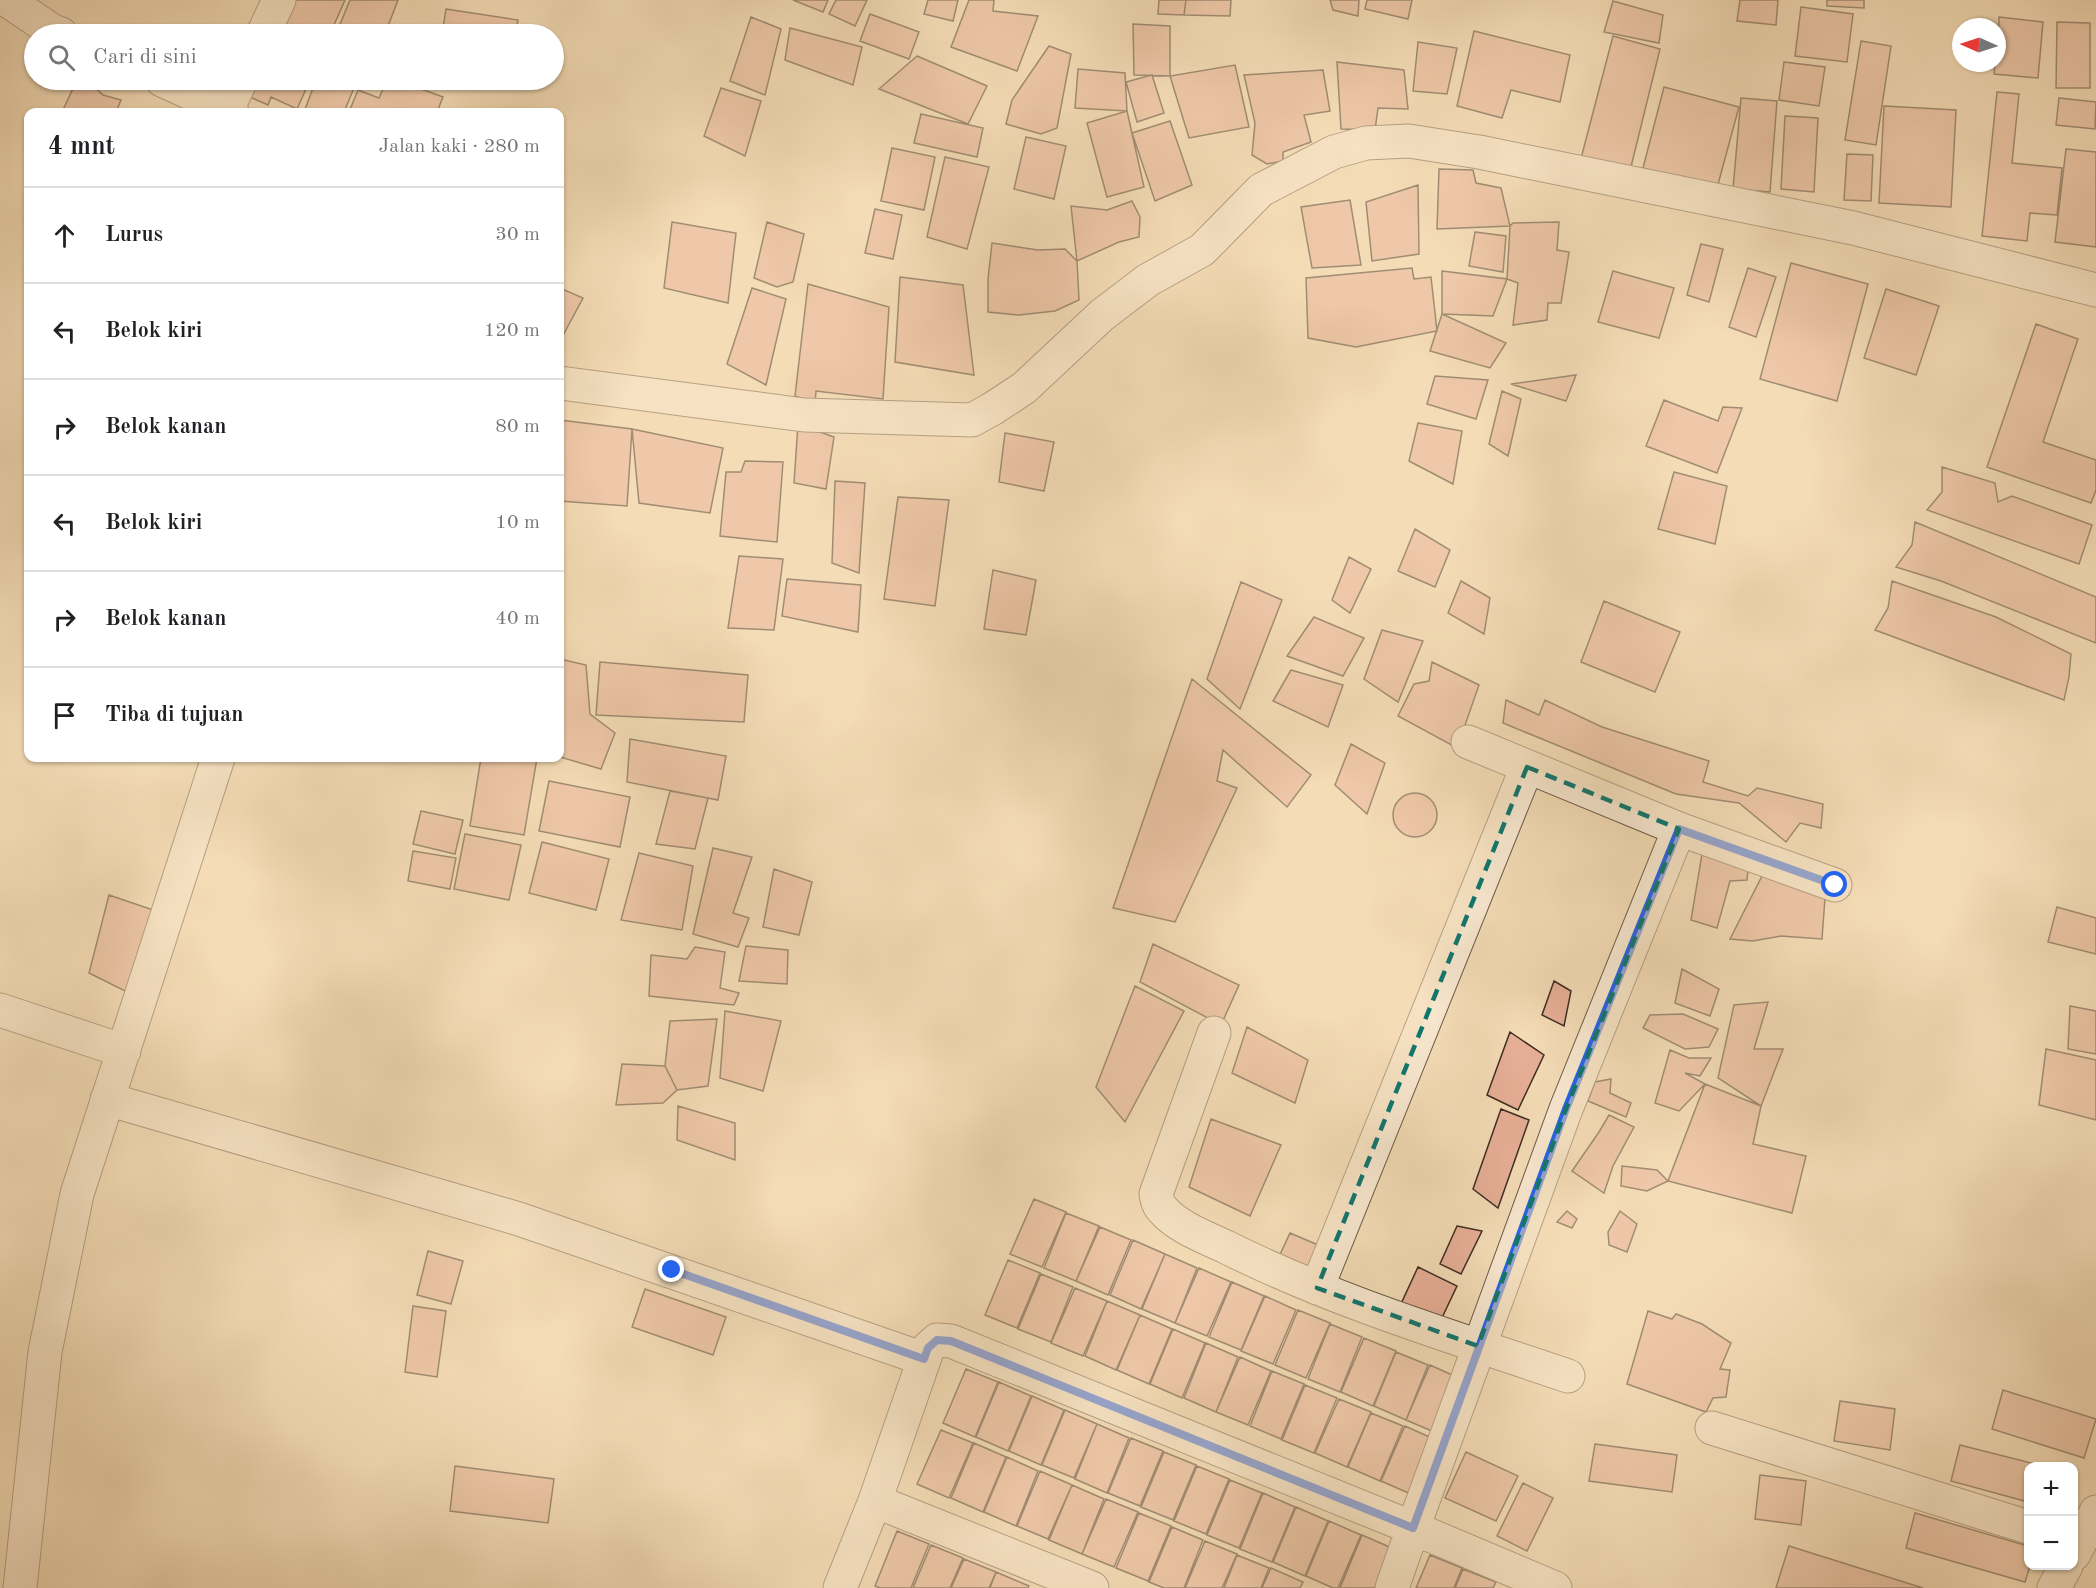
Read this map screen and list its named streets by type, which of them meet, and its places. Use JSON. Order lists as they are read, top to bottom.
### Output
{
  "north": "left",
  "page": {
    "search": "Cari di sini",
    "heading": ["4 mnt", "Jalan kaki · 280 m"],
    "list": [
      ["Lurus", "30 m"],
      ["Belok kiri", "120 m"],
      ["Belok kanan", "80 m"],
      ["Belok kiri", "10 m"],
      ["Belok kanan", "40 m"],
      "Tiba di tujuan"
    ],
    "map_buttons": ["+", "−"]
  }
}
